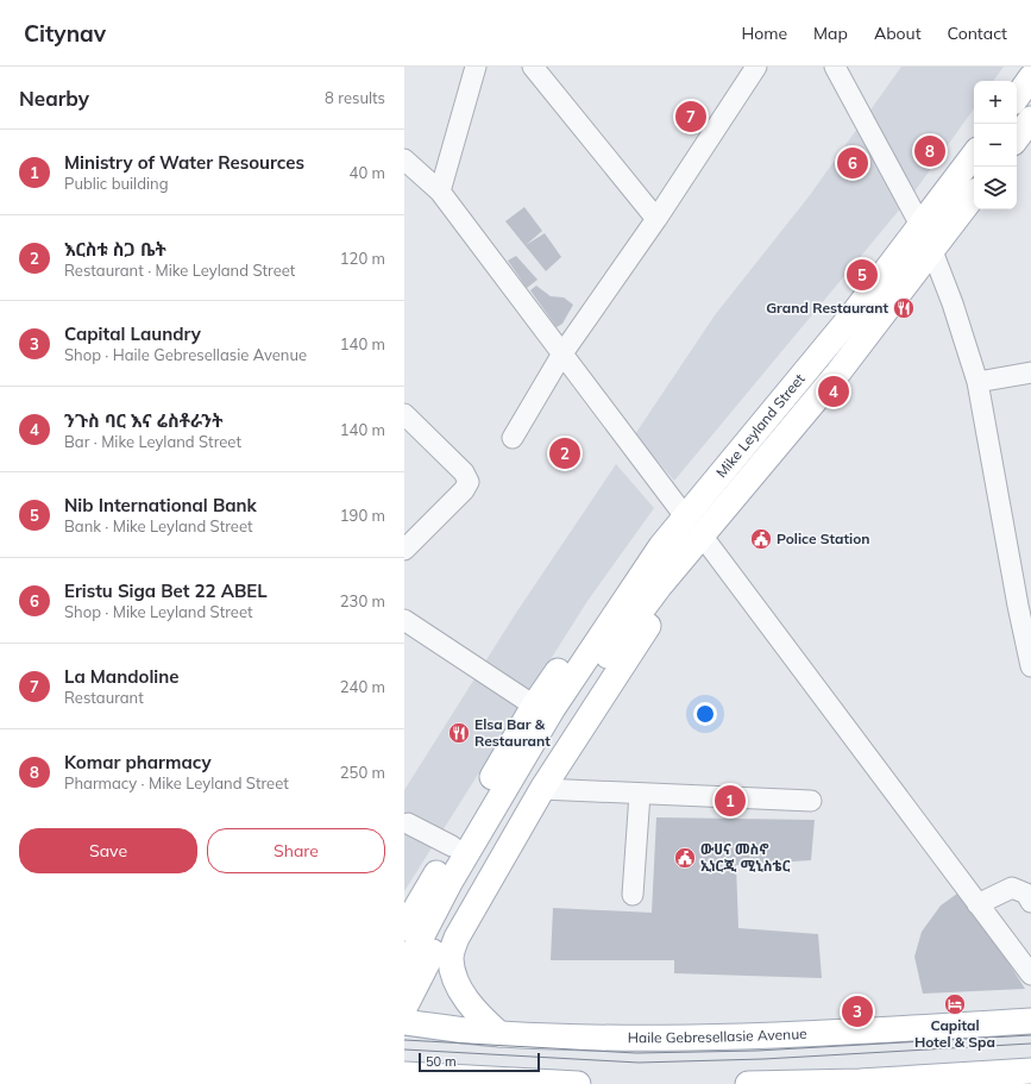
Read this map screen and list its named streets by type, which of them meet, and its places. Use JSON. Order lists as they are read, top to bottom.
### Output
{
  "streets": {
    "main road": ["Mike Leyland Street", "Haile Gebresellasie Avenue"]
  },
  "places": {
    "restaurant": ["Grand Restaurant", "Elsa Bar & Restaurant"],
    "public building": ["Police Station", "ውሀና መስኖ ኢነርጂ ሚኒስቴር"],
    "hotel": ["Capital Hotel & Spa"]
  },
  "scale_bar": "50 m",
  "page": {
    "header": "Citynav",
    "nav": [
      "Home",
      "Map",
      "About",
      "Contact"
    ],
    "heading": ["Nearby", "8 results"],
    "map_buttons": ["+", "−"],
    "pins": [
      "7",
      "8",
      "6",
      "5",
      "4",
      "2",
      "1",
      "3"
    ],
    "list": [
      {
        "mark": "1",
        "name": "Ministry of Water Resources",
        "note": "Public building",
        "value": "40 m"
      },
      {
        "mark": "2",
        "name": "እርስቱ ስጋ ቤት",
        "note": "Restaurant · Mike Leyland Street",
        "value": "120 m"
      },
      {
        "mark": "3",
        "name": "Capital Laundry",
        "note": "Shop · Haile Gebresellasie Avenue",
        "value": "140 m"
      },
      {
        "mark": "4",
        "name": "ንጉስ ባር እና ሬስቶራንት",
        "note": "Bar · Mike Leyland Street",
        "value": "140 m"
      },
      {
        "mark": "5",
        "name": "Nib International Bank",
        "note": "Bank · Mike Leyland Street",
        "value": "190 m"
      },
      {
        "mark": "6",
        "name": "Eristu Siga Bet 22 ABEL",
        "note": "Shop · Mike Leyland Street",
        "value": "230 m"
      },
      {
        "mark": "7",
        "name": "La Mandoline",
        "note": "Restaurant",
        "value": "240 m"
      },
      {
        "mark": "8",
        "name": "Komar pharmacy",
        "note": "Pharmacy · Mike Leyland Street",
        "value": "250 m"
      }
    ],
    "buttons": ["Save", "Share"],
    "scale": "50 m"
  }
}
